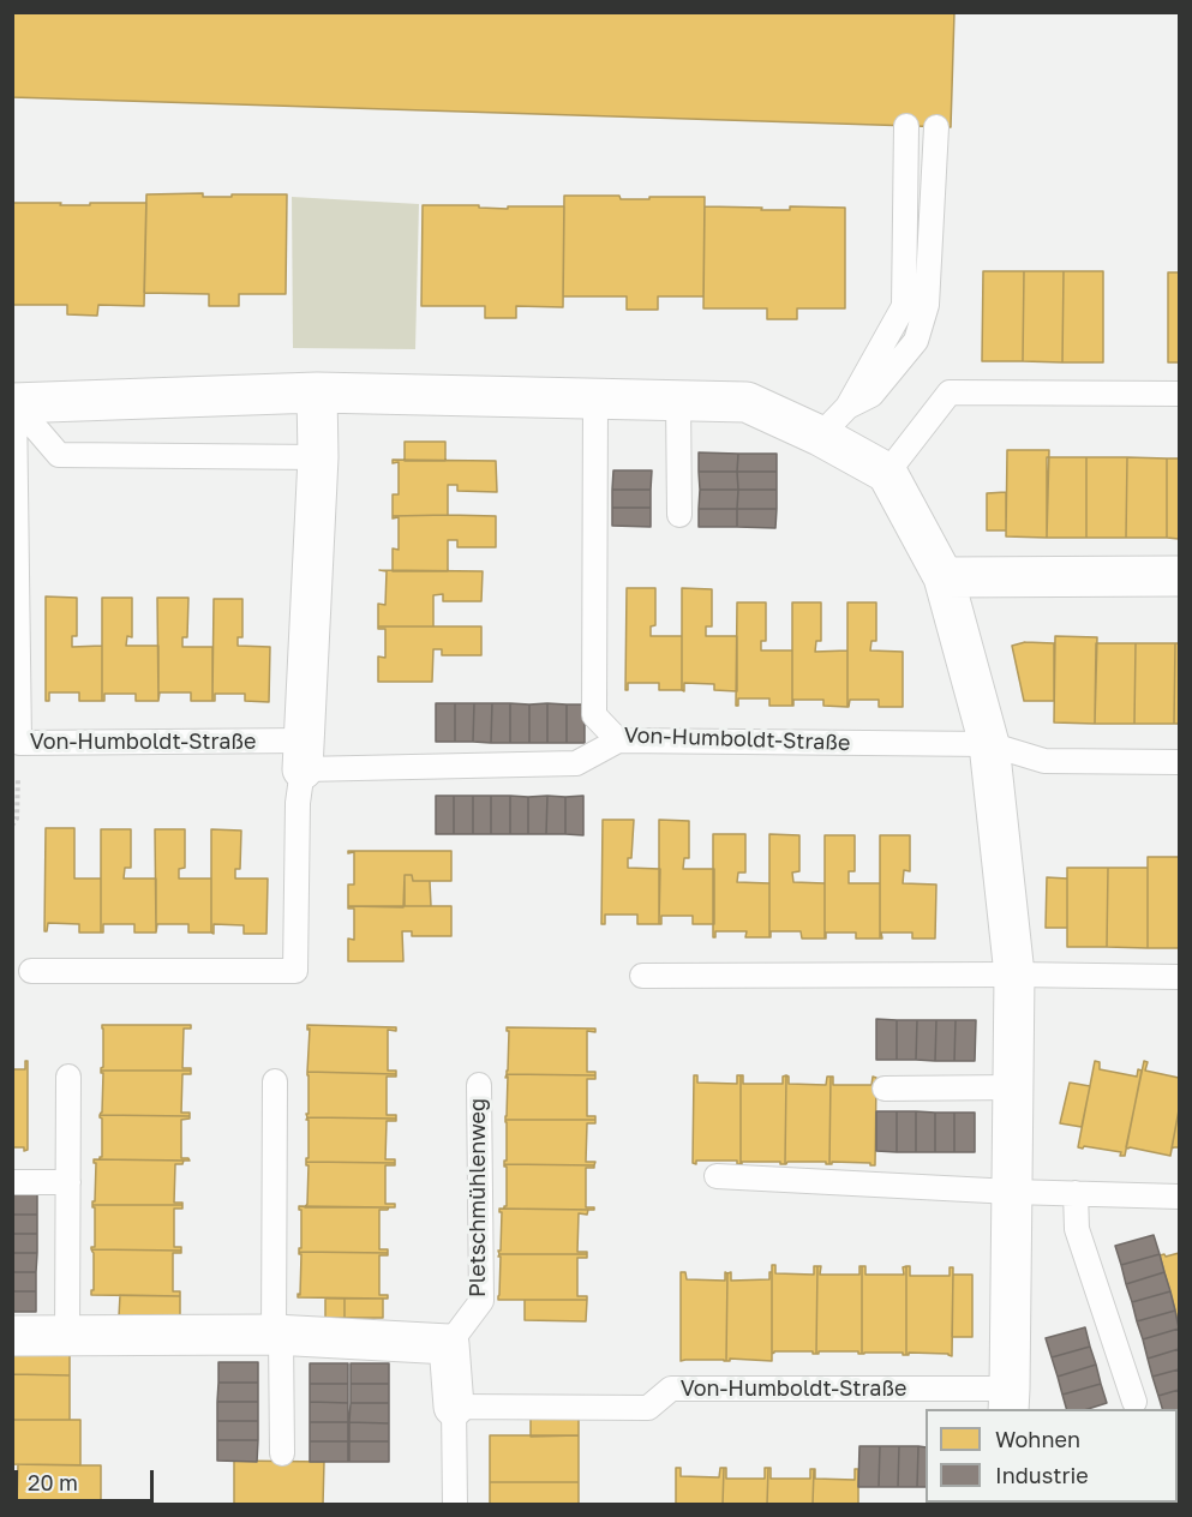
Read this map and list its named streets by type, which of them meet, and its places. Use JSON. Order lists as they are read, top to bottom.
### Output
{
  "streets": {
    "street": ["Von-Humboldt-Straße"],
    "lane": ["Pletschmühlenweg"]
  },
  "legend": ["Wohnen", "Industrie"],
  "scale_bar": "20 m"
}
